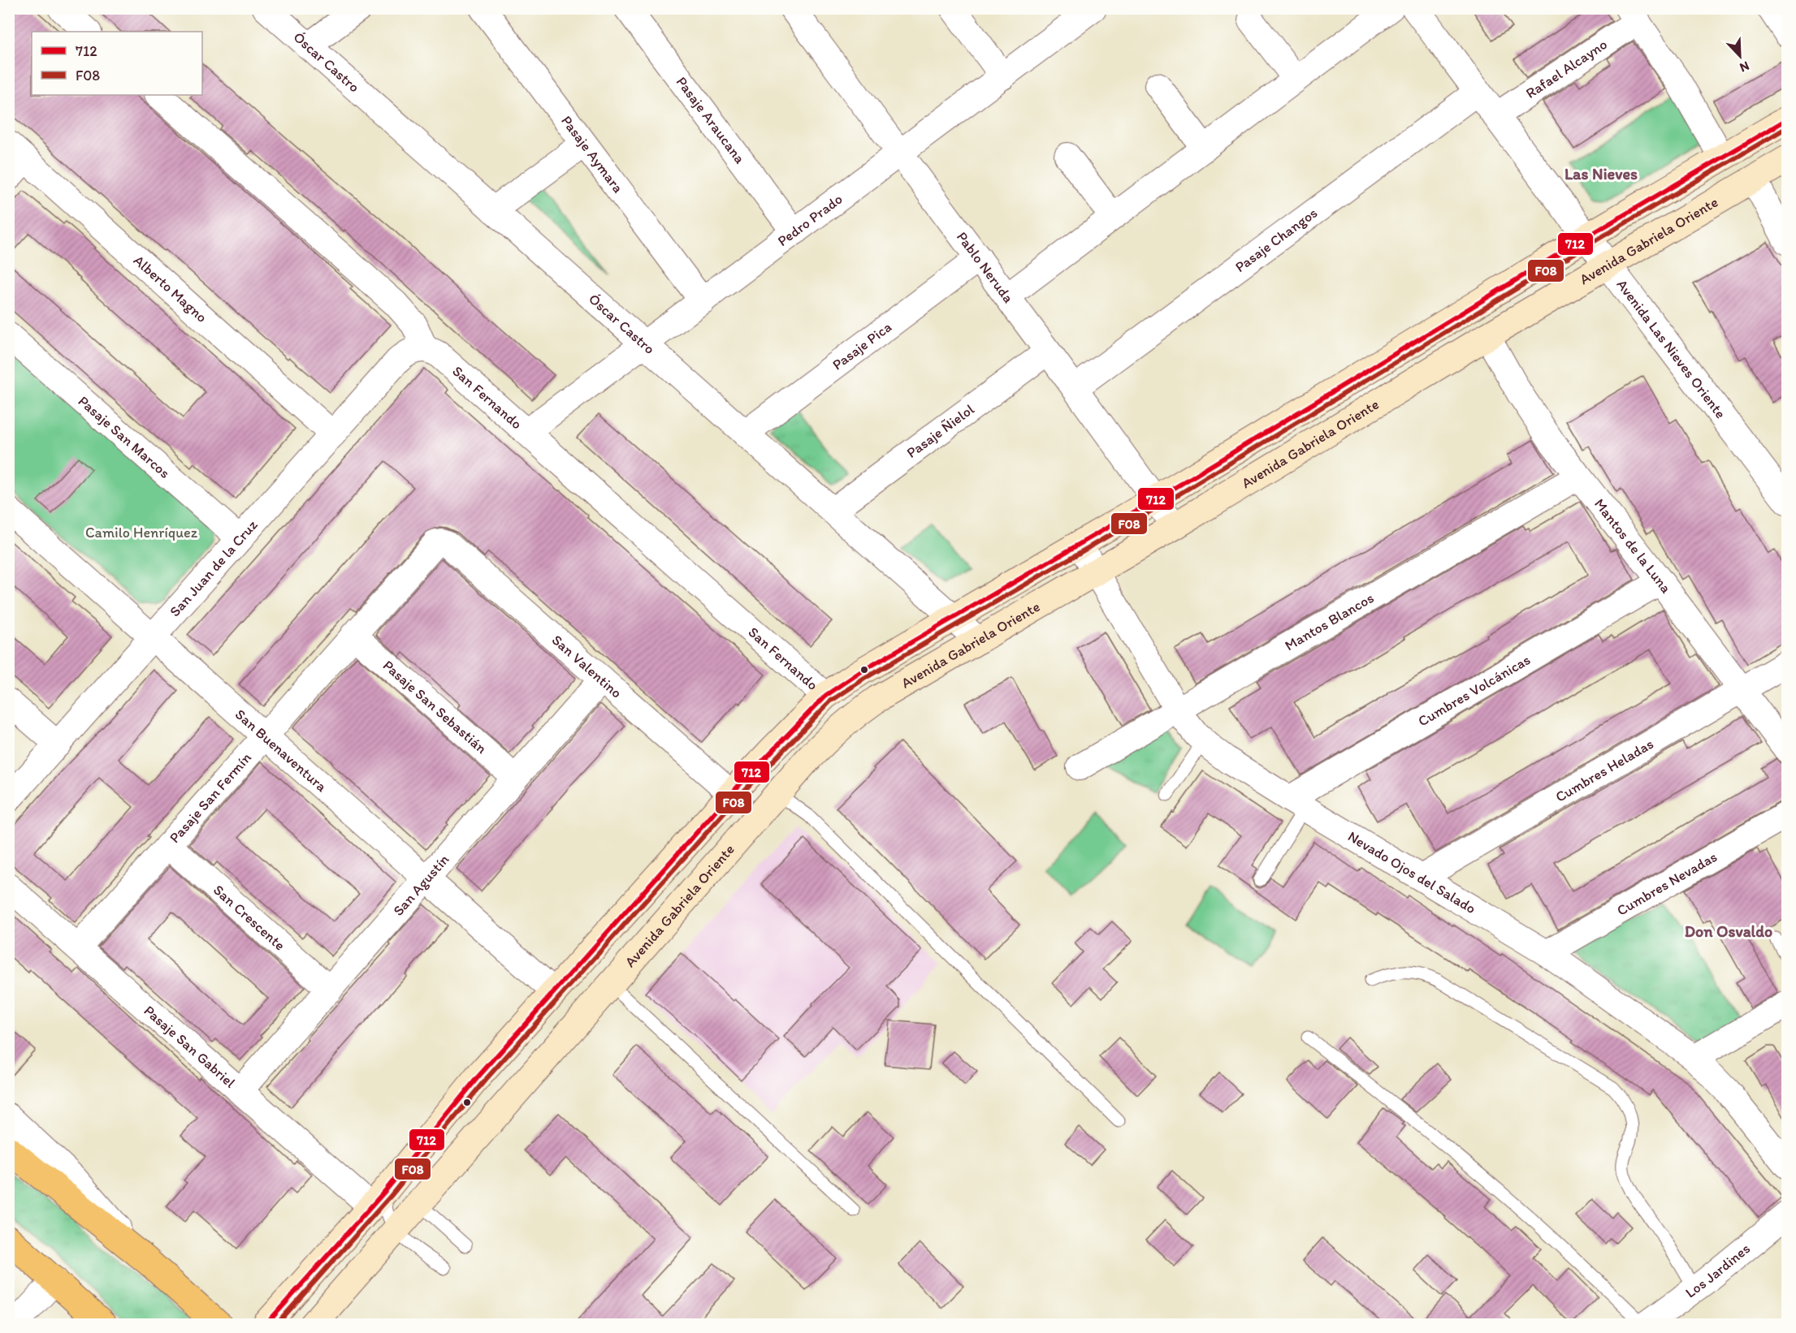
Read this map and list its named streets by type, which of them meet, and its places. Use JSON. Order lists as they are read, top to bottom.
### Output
{
  "streets": {
    "main road": ["Avenida Gabriela Oriente"],
    "street": [
      "Óscar Castro",
      "Rafael Alcayno",
      "Pasaje Araucana",
      "Pasaje Aymara",
      "Pedro Prado",
      "Pasaje Changos",
      "Pablo Neruda",
      "Alberto Magno",
      "Pasaje Pica",
      "Avenida Las Nieves Oriente",
      "San Fernando",
      "Pasaje Ñielol",
      "Pasaje San Marcos",
      "Mantos de la Luna",
      "San Juan de la Cruz",
      "Mantos Blancos",
      "San Valentino",
      "Cumbres Volcánicas",
      "Pasaje San Sebastián",
      "San Buenaventura",
      "Cumbres Heladas",
      "Pasaje San Fermín",
      "Nevado Ojos del Salado",
      "Cumbres Nevadas",
      "San Agustín",
      "San Crescente",
      "Pasaje San Gabriel",
      "Los Jardines"
    ]
  },
  "crossings": [
    ["Óscar Castro", "Pedro Prado"],
    ["Óscar Castro", "Avenida Gabriela Oriente"],
    ["Óscar Castro", "Pasaje Pica"],
    ["Óscar Castro", "Pasaje Ñielol"],
    ["Rafael Alcayno", "Avenida Las Nieves Oriente"],
    ["Pasaje Araucana", "Pedro Prado"],
    ["Pasaje Aymara", "Pedro Prado"],
    ["Pedro Prado", "Pablo Neruda"],
    ["Pedro Prado", "San Fernando"],
    ["Pasaje Changos", "Pablo Neruda"],
    ["Pasaje Changos", "Avenida Las Nieves Oriente"],
    ["Avenida Gabriela Oriente", "Pablo Neruda"],
    ["Avenida Gabriela Oriente", "Avenida Las Nieves Oriente"],
    ["Avenida Gabriela Oriente", "Mantos de la Luna"],
    ["Avenida Gabriela Oriente", "Nevado Ojos del Salado"],
    ["Pablo Neruda", "Pasaje Pica"],
    ["Pablo Neruda", "Pasaje Ñielol"],
    ["Alberto Magno", "San Juan de la Cruz"],
    ["San Fernando", "San Juan de la Cruz"],
    ["Pasaje San Marcos", "San Juan de la Cruz"],
    ["Mantos de la Luna", "Mantos Blancos"],
    ["Mantos de la Luna", "Cumbres Volcánicas"],
    ["Mantos de la Luna", "Cumbres Heladas"],
    ["San Juan de la Cruz", "San Buenaventura"],
    ["Mantos Blancos", "Nevado Ojos del Salado"],
    ["San Valentino", "Pasaje San Fermín"],
    ["San Valentino", "San Agustín"],
    ["Cumbres Volcánicas", "Nevado Ojos del Salado"],
    ["Pasaje San Sebastián", "Pasaje San Fermín"],
    ["Pasaje San Sebastián", "San Agustín"],
    ["San Buenaventura", "Pasaje San Fermín"],
    ["San Buenaventura", "San Agustín"],
    ["Cumbres Heladas", "Nevado Ojos del Salado"],
    ["Pasaje San Fermín", "San Crescente"],
    ["Pasaje San Fermín", "Pasaje San Gabriel"],
    ["Nevado Ojos del Salado", "Cumbres Nevadas"],
    ["San Agustín", "San Crescente"],
    ["San Agustín", "Pasaje San Gabriel"]
  ],
  "districts": ["Las Nieves", "Don Osvaldo"],
  "parks": ["Camilo Henríquez"],
  "lines": ["transit line 712", "transit line F08"],
  "legend": ["712", "F08"],
  "north": "bottom right"
}
